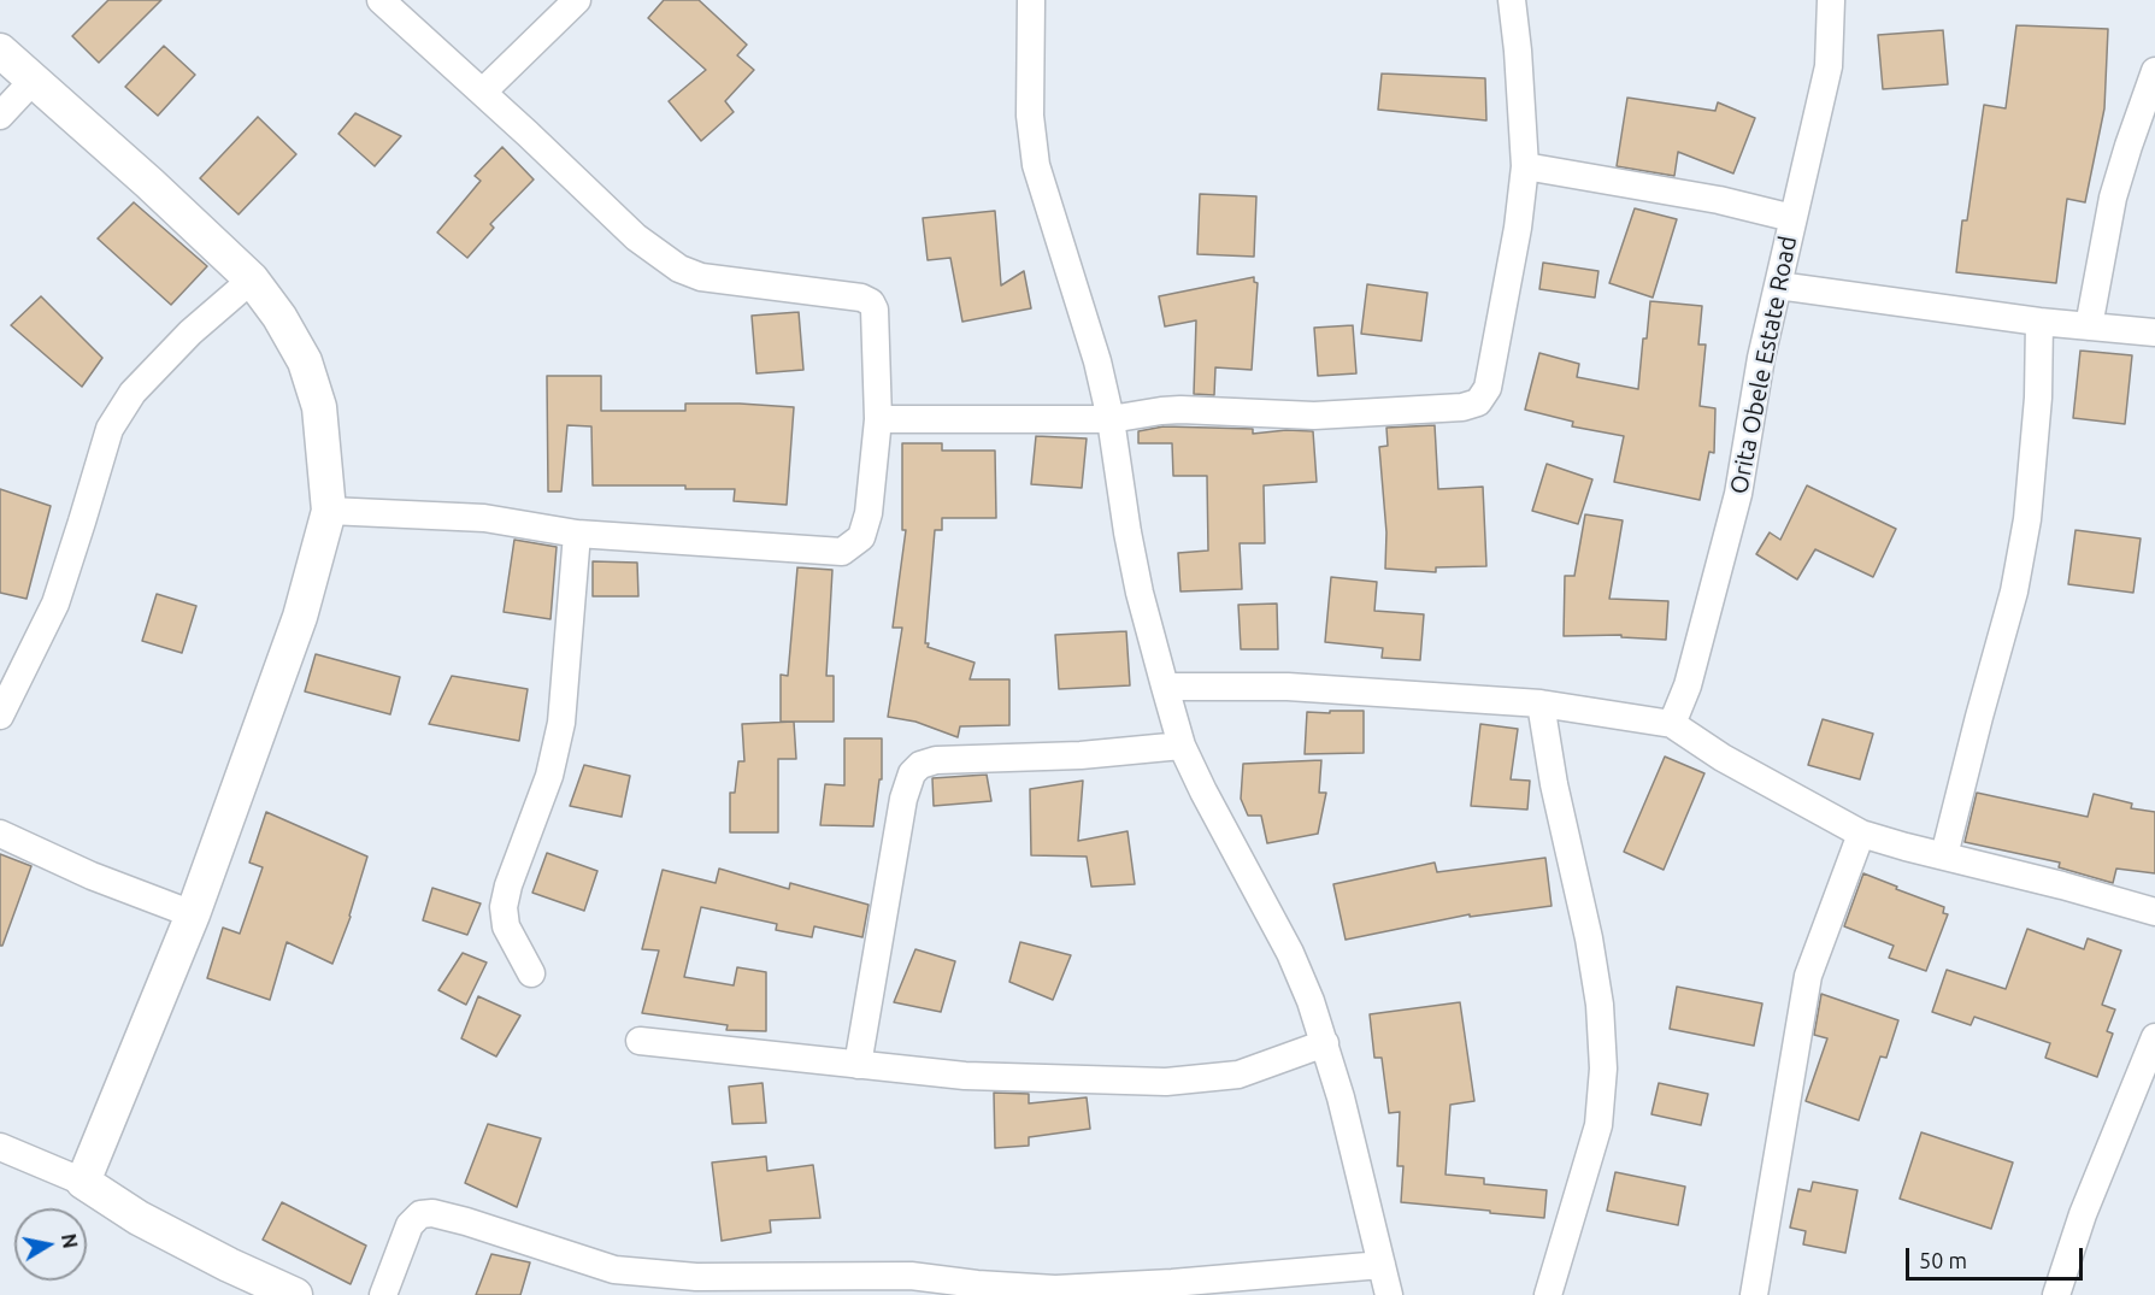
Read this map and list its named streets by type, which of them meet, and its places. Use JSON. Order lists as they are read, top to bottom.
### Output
{
  "streets": {
    "street": ["Orita Obele Estate Road"]
  },
  "scale_bar": "50 m",
  "north": "right"
}
